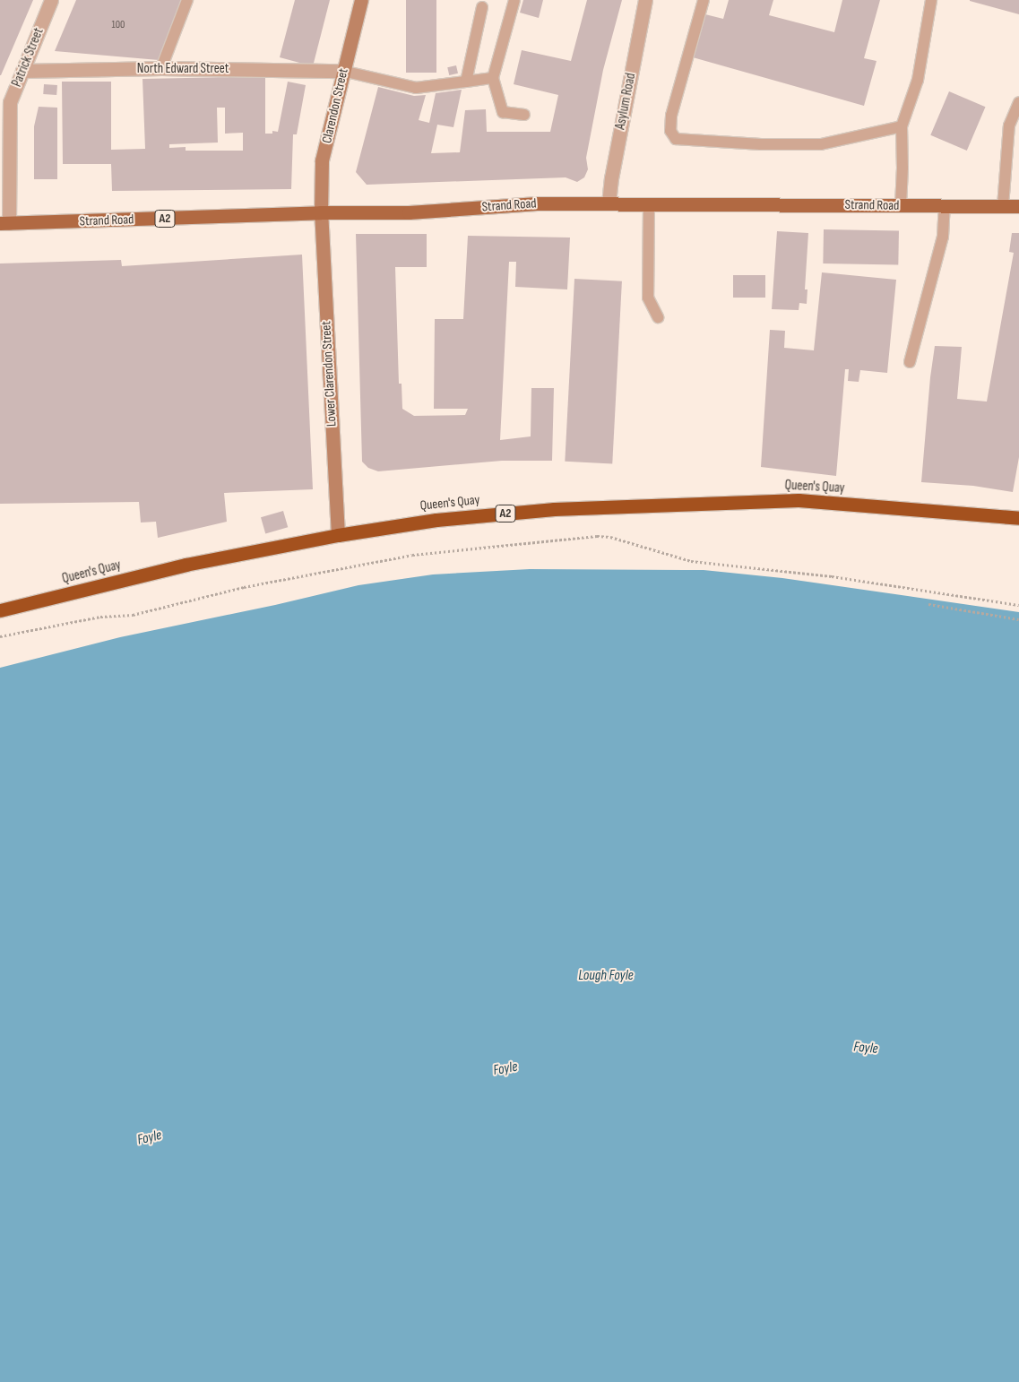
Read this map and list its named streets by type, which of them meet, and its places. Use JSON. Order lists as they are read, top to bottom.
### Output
{
  "streets": {
    "highway": ["A2", "Queen's Quay"],
    "main road": ["Clarendon Street", "Strand Road", "Lower Clarendon Street"],
    "street": ["Patrick Street", "North Edward Street", "Asylum Road"]
  },
  "crossings": [
    ["Patrick Street", "North Edward Street"],
    ["Patrick Street", "Strand Road"],
    ["North Edward Street", "Clarendon Street"],
    ["Asylum Road", "Strand Road"],
    ["Clarendon Street", "Strand Road"],
    ["Clarendon Street", "Lower Clarendon Street"],
    ["Strand Road", "Lower Clarendon Street"],
    ["Lower Clarendon Street", "Queen's Quay"]
  ],
  "water": ["Lough Foyle", "Foyle"],
  "house_numbers": ["100"]
}
